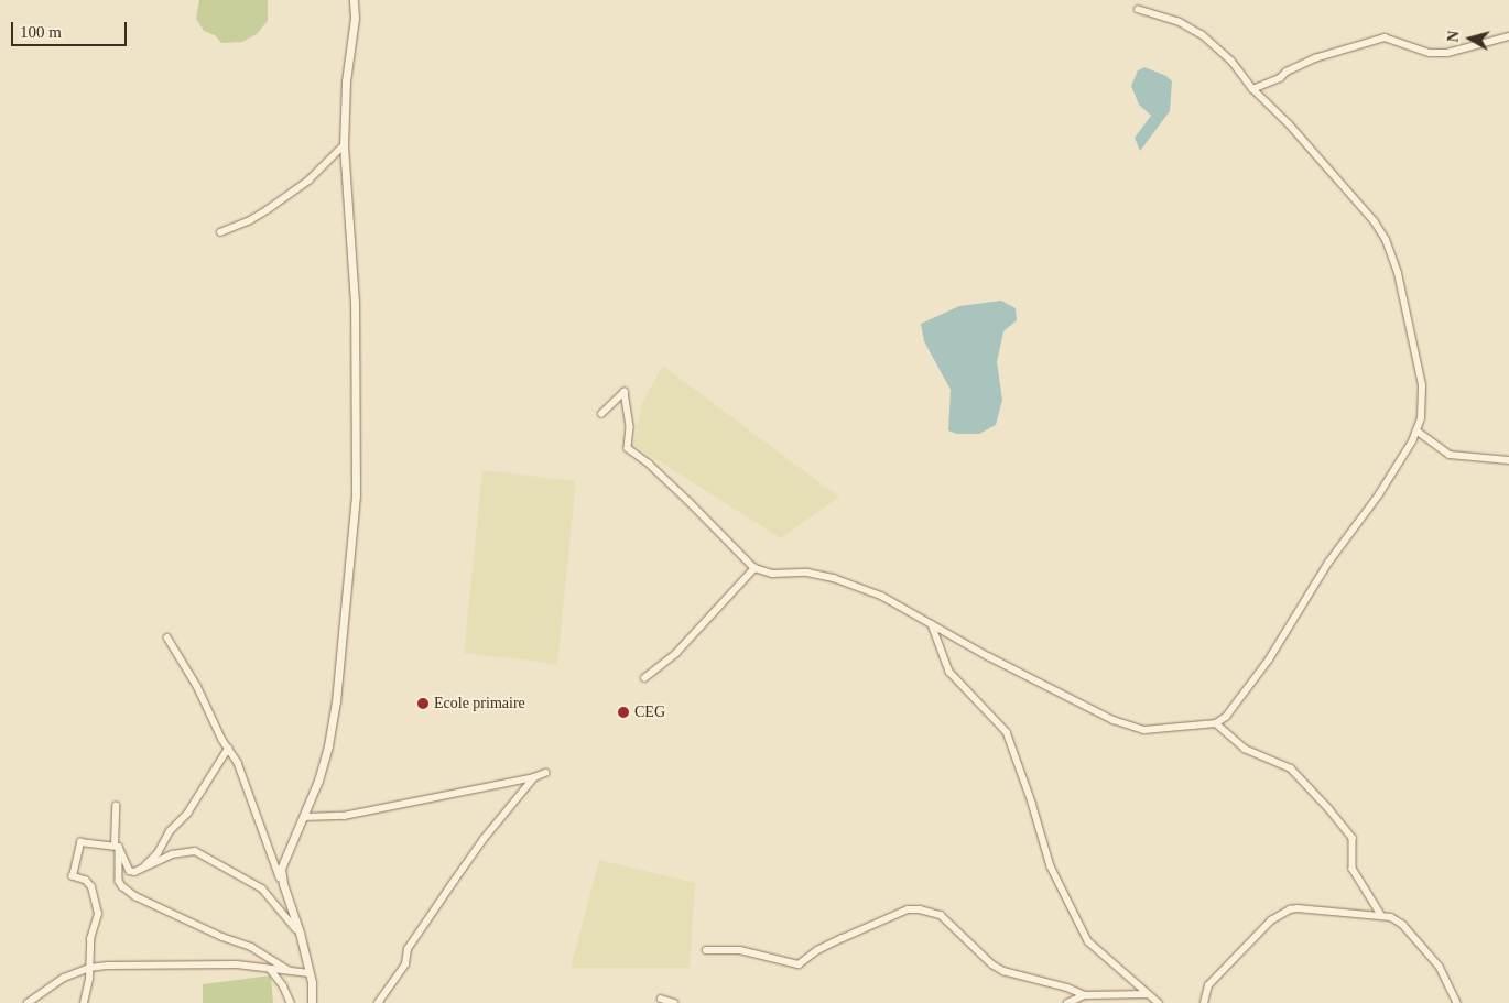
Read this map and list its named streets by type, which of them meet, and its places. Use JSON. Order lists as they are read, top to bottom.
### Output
{
  "places": ["Ecole primaire", "CEG"],
  "scale_bar": "100 m",
  "north": "left"
}
